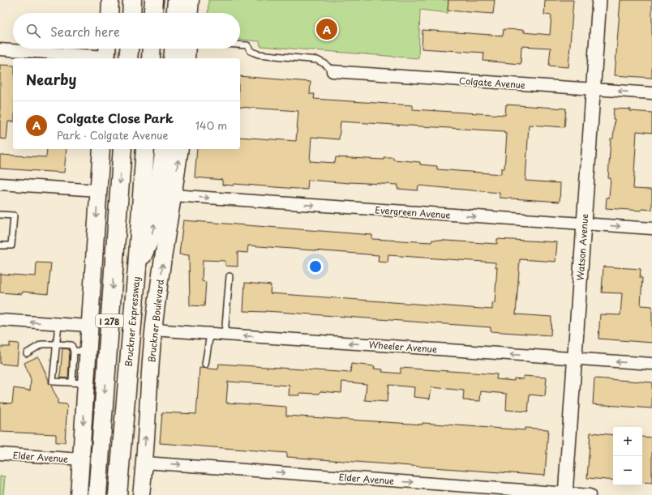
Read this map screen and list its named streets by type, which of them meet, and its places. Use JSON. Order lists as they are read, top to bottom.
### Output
{
  "streets": {
    "highway": ["I 278", "Bruckner Expressway"],
    "main road": ["Bruckner Boulevard"],
    "street": [
      "Colgate Avenue",
      "Evergreen Avenue",
      "Watson Avenue",
      "Wheeler Avenue",
      "Elder Avenue"
    ]
  },
  "crossings": [
    ["Colgate Avenue", "Watson Avenue"],
    ["Evergreen Avenue", "Watson Avenue"],
    ["Evergreen Avenue", "Bruckner Boulevard"],
    ["Watson Avenue", "Wheeler Avenue"],
    ["Watson Avenue", "Elder Avenue"],
    ["Bruckner Boulevard", "Wheeler Avenue"],
    ["Bruckner Boulevard", "Elder Avenue"]
  ],
  "one_way": ["Evergreen Avenue", "Wheeler Avenue", "Elder Avenue"],
  "page": {
    "search": "Search here",
    "pins": "A",
    "heading": "Nearby",
    "list": [
      {
        "mark": "A",
        "name": "Colgate Close Park",
        "note": "Park · Colgate Avenue",
        "value": "140 m"
      }
    ],
    "map_buttons": ["+", "−"]
  }
}
